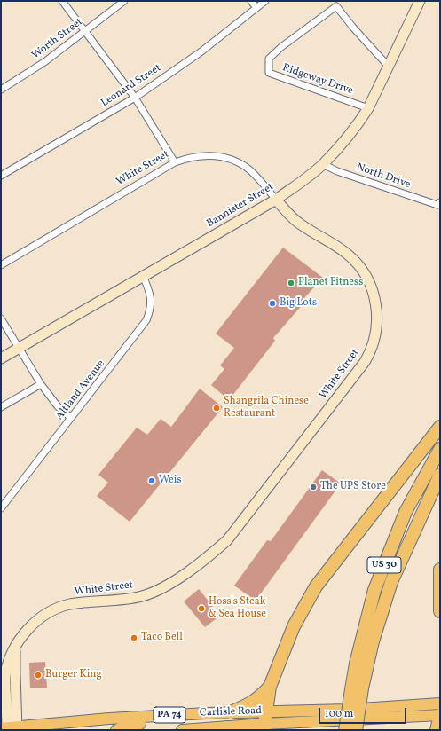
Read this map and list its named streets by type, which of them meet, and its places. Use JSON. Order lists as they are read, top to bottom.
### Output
{
  "streets": {
    "highway": ["US 30"],
    "main road": ["Carlisle Road", "PA 74"],
    "street": [
      "Worth Street",
      "Ridgeway Drive",
      "Leonard Street",
      "White Street",
      "North Drive",
      "Bannister Street",
      "Altland Avenue"
    ]
  },
  "crossings": [
    ["Ridgeway Drive", "Bannister Street"],
    ["White Street", "Bannister Street"],
    ["White Street", "Carlisle Road"],
    ["North Drive", "Bannister Street"],
    ["Bannister Street", "Altland Avenue"]
  ],
  "places": [
    "Planet Fitness",
    "Big Lots",
    "Shangrila Chinese Restaurant",
    "Weis",
    "The UPS Store",
    "Hoss's Steak & Sea House",
    "Taco Bell",
    "Burger King"
  ],
  "scale_bar": "100 m"
}
